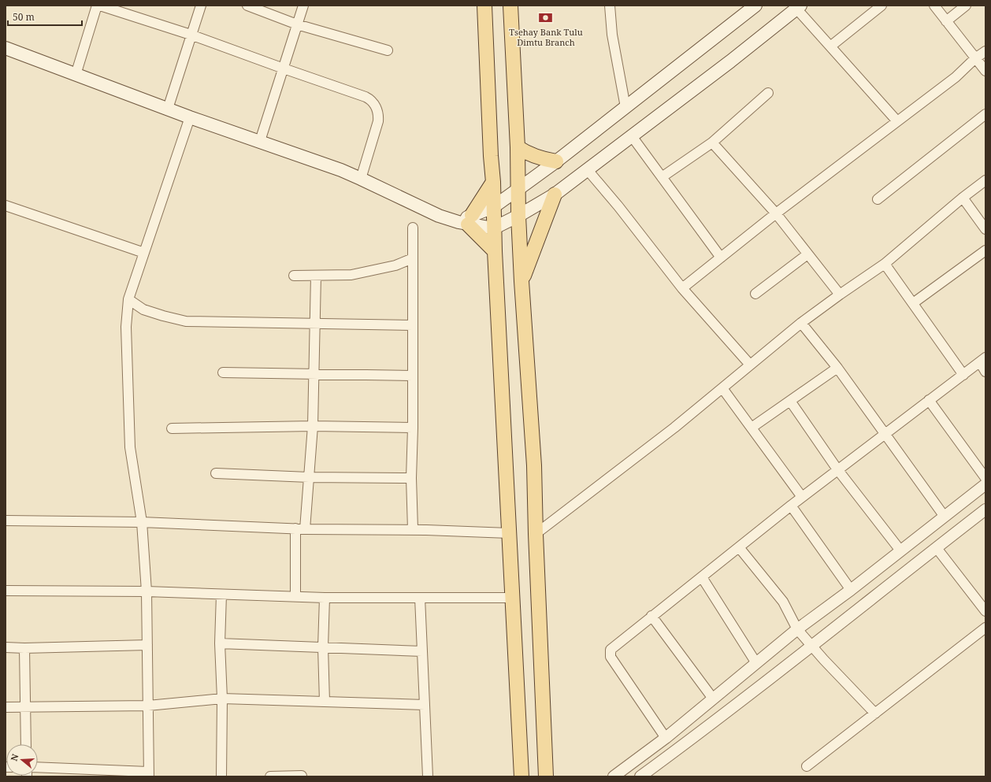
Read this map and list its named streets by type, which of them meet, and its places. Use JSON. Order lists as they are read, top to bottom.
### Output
{
  "places": {
    "bank": ["Tsehay Bank Tulu Dimtu Branch"]
  },
  "scale_bar": "50 m",
  "north": "left"
}
